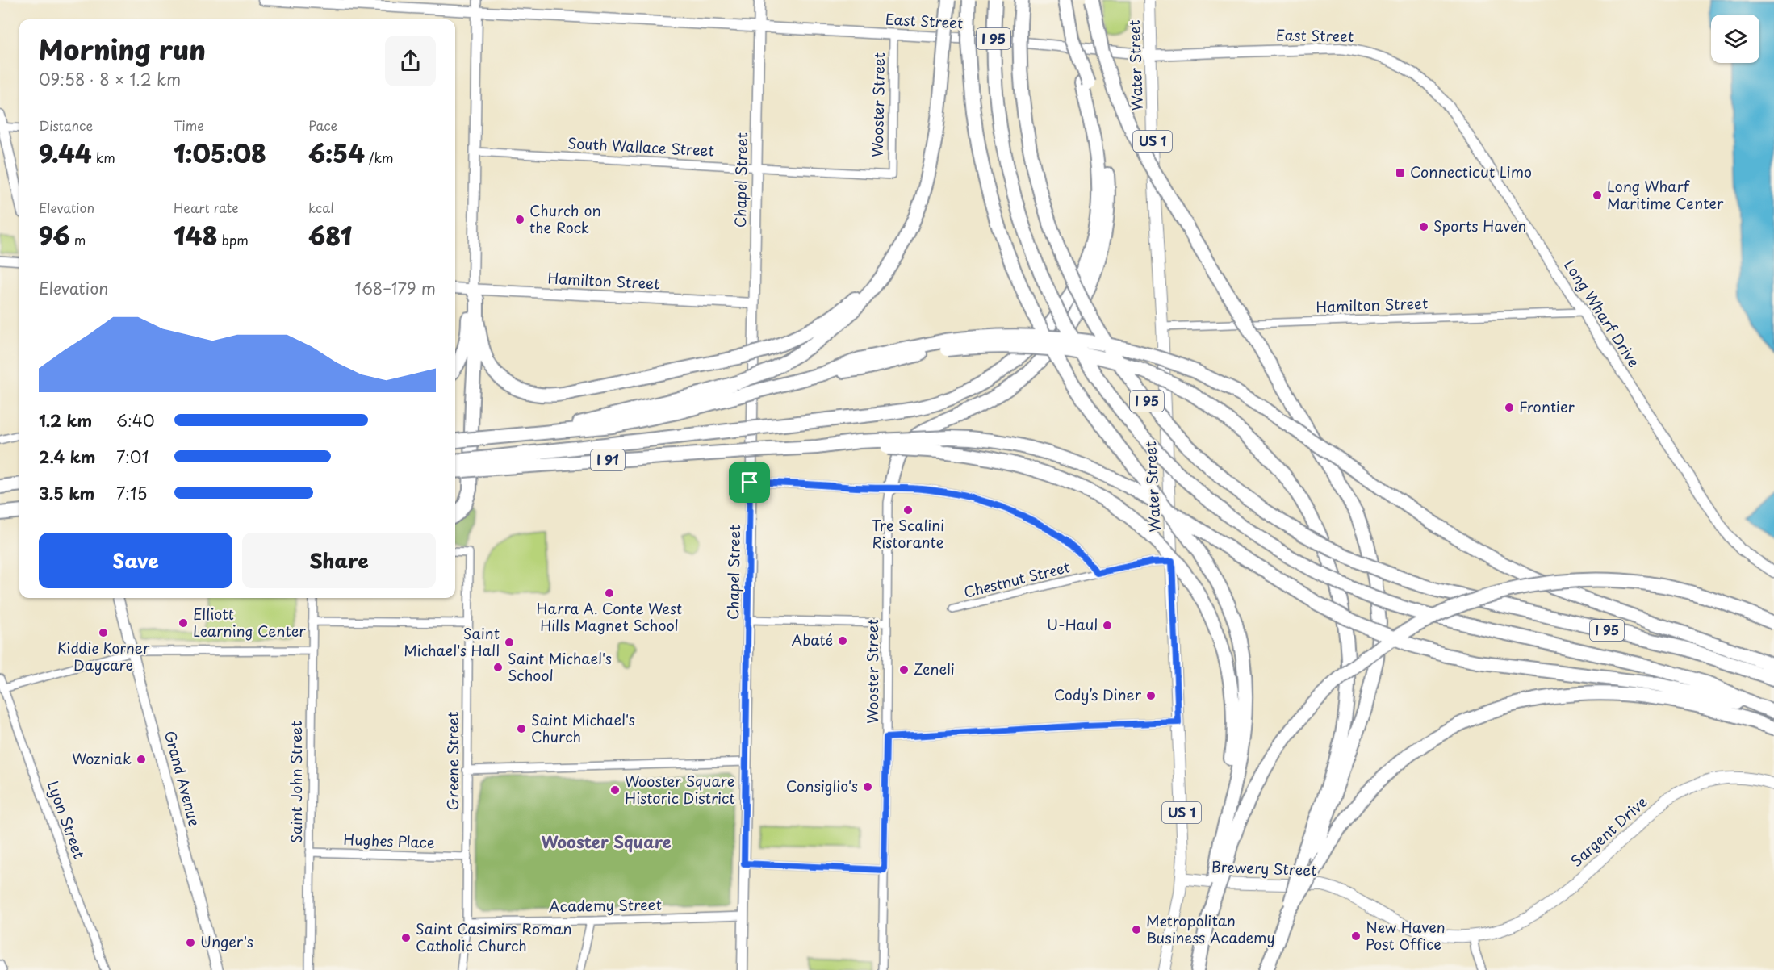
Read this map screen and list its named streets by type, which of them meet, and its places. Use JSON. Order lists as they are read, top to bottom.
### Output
{
  "streets": {
    "highway": ["I 95", "I 91"],
    "main road": [
      "East Street",
      "Water Street",
      "US 1",
      "Chapel Street",
      "Hamilton Street",
      "Long Wharf Drive",
      "Grand Avenue",
      "Sargent Drive",
      "Brewery Street"
    ],
    "street": [
      "Wooster Street",
      "South Wallace Street",
      "Chestnut Street",
      "Greene Street",
      "Saint John Street",
      "Lyon Street",
      "Hughes Place",
      "Academy Street"
    ]
  },
  "crossings": [
    ["East Street", "Water Street"],
    ["East Street", "Wooster Street"],
    ["East Street", "Chapel Street"],
    ["East Street", "Long Wharf Drive"],
    ["Water Street", "Hamilton Street"],
    ["Water Street", "Chestnut Street"],
    ["Water Street", "Brewery Street"],
    ["Wooster Street", "South Wallace Street"],
    ["South Wallace Street", "Chapel Street"],
    ["Chapel Street", "Hamilton Street"],
    ["Chapel Street", "Academy Street"],
    ["Hamilton Street", "Long Wharf Drive"],
    ["Greene Street", "Hughes Place"],
    ["Greene Street", "Academy Street"],
    ["Saint John Street", "Hughes Place"],
    ["Sargent Drive", "Brewery Street"]
  ],
  "districts": ["Wooster Square"],
  "places": {
    "transit": ["Connecticut Limo"],
    "other": [
      "Long Wharf Maritime Center",
      "Church on the Rock",
      "Sports Haven",
      "Frontier",
      "Tre Scalini Ristorante",
      "Harra A. Conte West Hills Magnet School",
      "Elliott Learning Center",
      "U-Haul",
      "Kiddie Korner Daycare",
      "Abaté",
      "Saint Michael's Hall",
      "Saint Michael's School",
      "Zeneli",
      "Cody’s Diner",
      "Saint Michael's Church",
      "Wozniak",
      "Consiglio's",
      "Wooster Square Historic District",
      "Metropolitan Business Academy",
      "New Haven Post Office",
      "Saint Casimirs Roman Catholic Church",
      "Unger's"
    ]
  },
  "page": {
    "heading": ["Morning run", "09:58 · 8 × 1.2 km"],
    "stats": [
      ["Distance", "9.44 km"],
      ["Time", "1:05:08"],
      ["Pace", "6:54 /km"],
      ["Elevation", "96 m"],
      ["Heart rate", "148 bpm"],
      ["kcal", "681"]
    ],
    "chart": ["Elevation", "168–179 m"],
    "list": [
      {
        "name": "1.2 km",
        "note": "6:40"
      },
      {
        "name": "2.4 km",
        "note": "7:01"
      },
      {
        "name": "3.5 km",
        "note": "7:15"
      }
    ],
    "buttons": ["Save", "Share"]
  }
}
